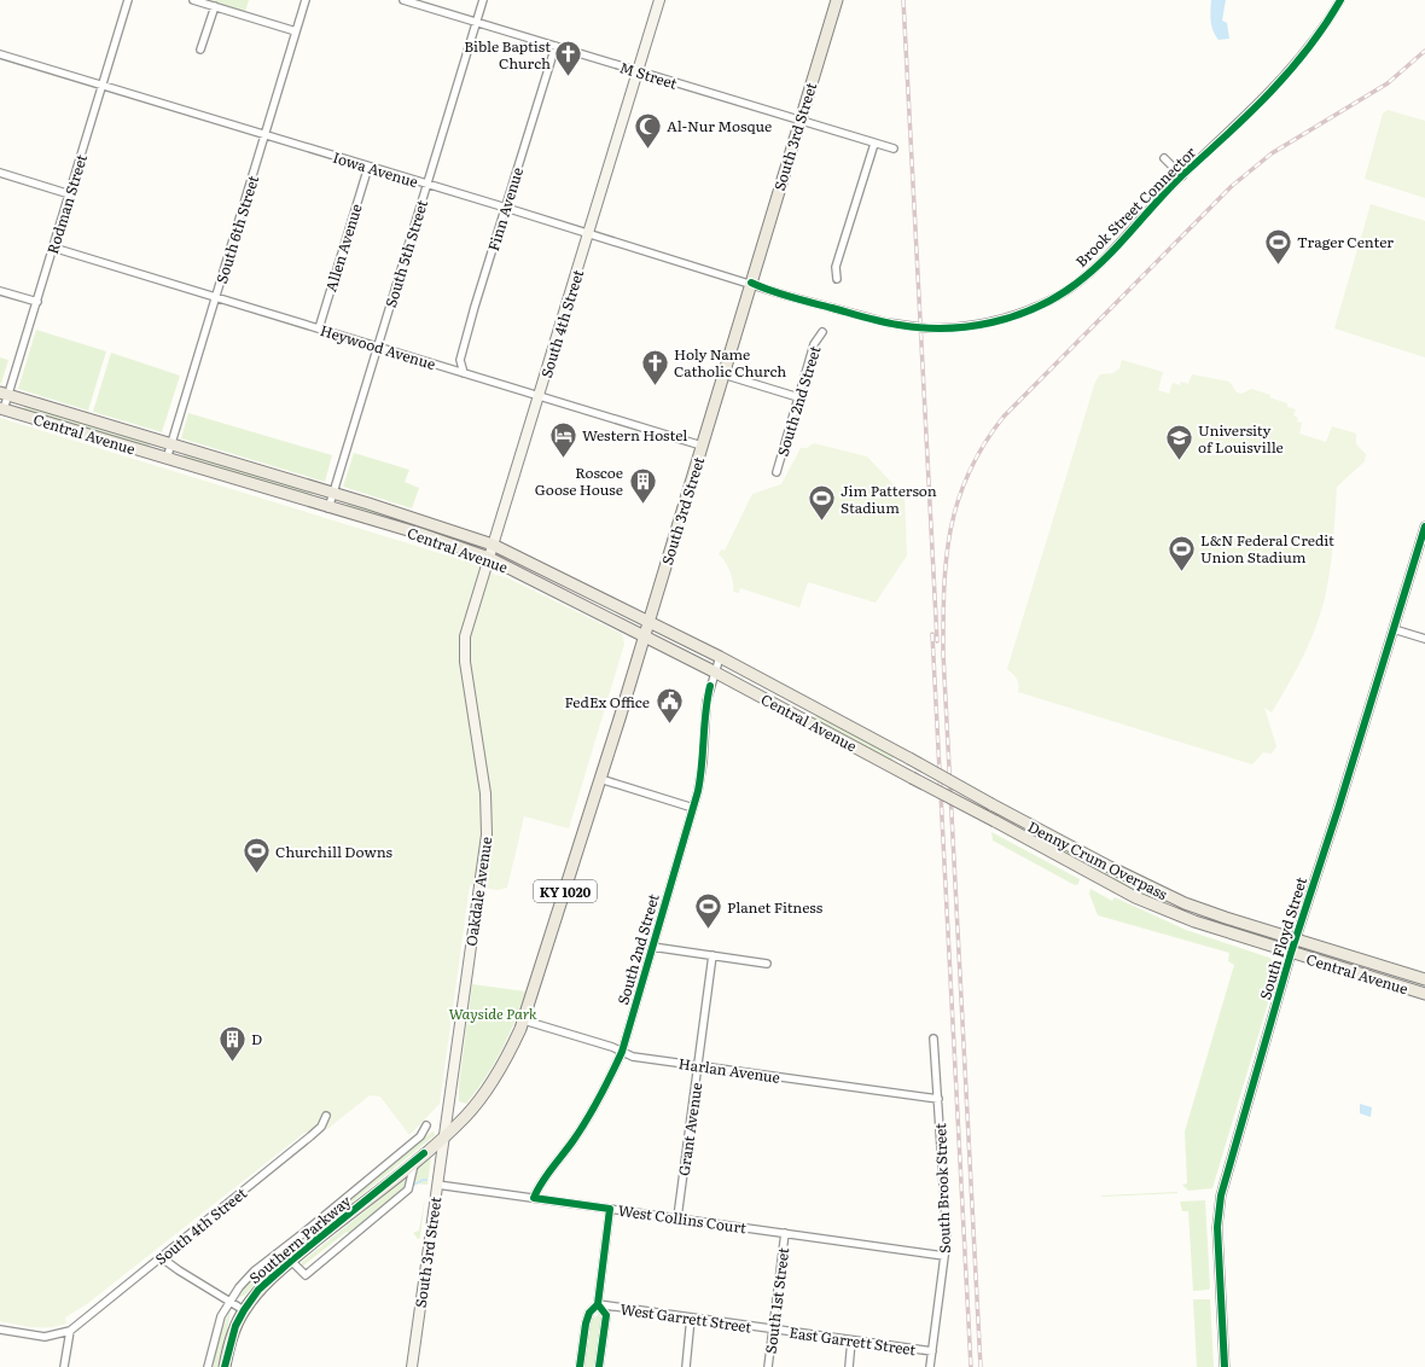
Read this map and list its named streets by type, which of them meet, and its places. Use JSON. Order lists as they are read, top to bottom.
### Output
{
  "streets": {
    "main road": [
      "South 3rd Street",
      "South 4th Street",
      "Central Avenue",
      "Denny Crum Overpass",
      "Oakdale Avenue",
      "KY 1020",
      "Southern Parkway"
    ],
    "street": [
      "M Street",
      "Iowa Avenue",
      "Rodman Street",
      "Brook Street Connector",
      "Finn Avenue",
      "South 6th Street",
      "Allen Avenue",
      "South 5th Street",
      "Heywood Avenue",
      "South 2nd Street",
      "South Floyd Street",
      "Harlan Avenue",
      "Grant Avenue",
      "South Brook Street",
      "West Collins Court",
      "South 1st Street",
      "West Garrett Street",
      "East Garrett Street"
    ]
  },
  "crossings": [
    ["M Street", "South 3rd Street"],
    ["M Street", "Finn Avenue"],
    ["M Street", "South 5th Street"],
    ["M Street", "South 4th Street"],
    ["South 3rd Street", "Iowa Avenue"],
    ["South 3rd Street", "Brook Street Connector"],
    ["South 3rd Street", "Heywood Avenue"],
    ["South 3rd Street", "Central Avenue"],
    ["South 3rd Street", "Oakdale Avenue"],
    ["South 3rd Street", "Harlan Avenue"],
    ["South 3rd Street", "West Collins Court"],
    ["South 3rd Street", "Southern Parkway"],
    ["Iowa Avenue", "Rodman Street"],
    ["Iowa Avenue", "Brook Street Connector"],
    ["Iowa Avenue", "Finn Avenue"],
    ["Iowa Avenue", "South 6th Street"],
    ["Iowa Avenue", "Allen Avenue"],
    ["Iowa Avenue", "South 5th Street"],
    ["Iowa Avenue", "South 4th Street"],
    ["Rodman Street", "Heywood Avenue"],
    ["Rodman Street", "Central Avenue"],
    ["Finn Avenue", "Heywood Avenue"],
    ["South 6th Street", "Heywood Avenue"],
    ["South 6th Street", "Central Avenue"],
    ["Allen Avenue", "Heywood Avenue"],
    ["South 5th Street", "Heywood Avenue"],
    ["South 5th Street", "Central Avenue"],
    ["South 4th Street", "Heywood Avenue"],
    ["South 4th Street", "Central Avenue"],
    ["South 4th Street", "Oakdale Avenue"],
    ["South 2nd Street", "Central Avenue"],
    ["South 2nd Street", "Harlan Avenue"],
    ["South 2nd Street", "West Collins Court"],
    ["Central Avenue", "Denny Crum Overpass"],
    ["Central Avenue", "South Floyd Street"],
    ["Denny Crum Overpass", "South Floyd Street"],
    ["Oakdale Avenue", "Southern Parkway"],
    ["Harlan Avenue", "Grant Avenue"],
    ["Harlan Avenue", "South Brook Street"],
    ["Harlan Avenue", "Southern Parkway"],
    ["Grant Avenue", "West Collins Court"],
    ["South Brook Street", "West Collins Court"],
    ["South Brook Street", "East Garrett Street"],
    ["West Collins Court", "South 1st Street"],
    ["South 1st Street", "West Garrett Street"],
    ["South 1st Street", "East Garrett Street"],
    ["West Garrett Street", "East Garrett Street"]
  ],
  "parks": ["Wayside Park"],
  "places": {
    "church": ["Bible Baptist Church", "Holy Name Catholic Church"],
    "mosque": ["Al-Nur Mosque"],
    "sports": [
      "Trager Center",
      "Jim Patterson Stadium",
      "L&N Federal Credit Union Stadium",
      "Churchill Downs",
      "Planet Fitness"
    ],
    "hotel": ["Western Hostel"],
    "school or university": ["University of Louisville"],
    "building": ["Roscoe Goose House", "D"],
    "public building": ["FedEx Office"]
  }
}
